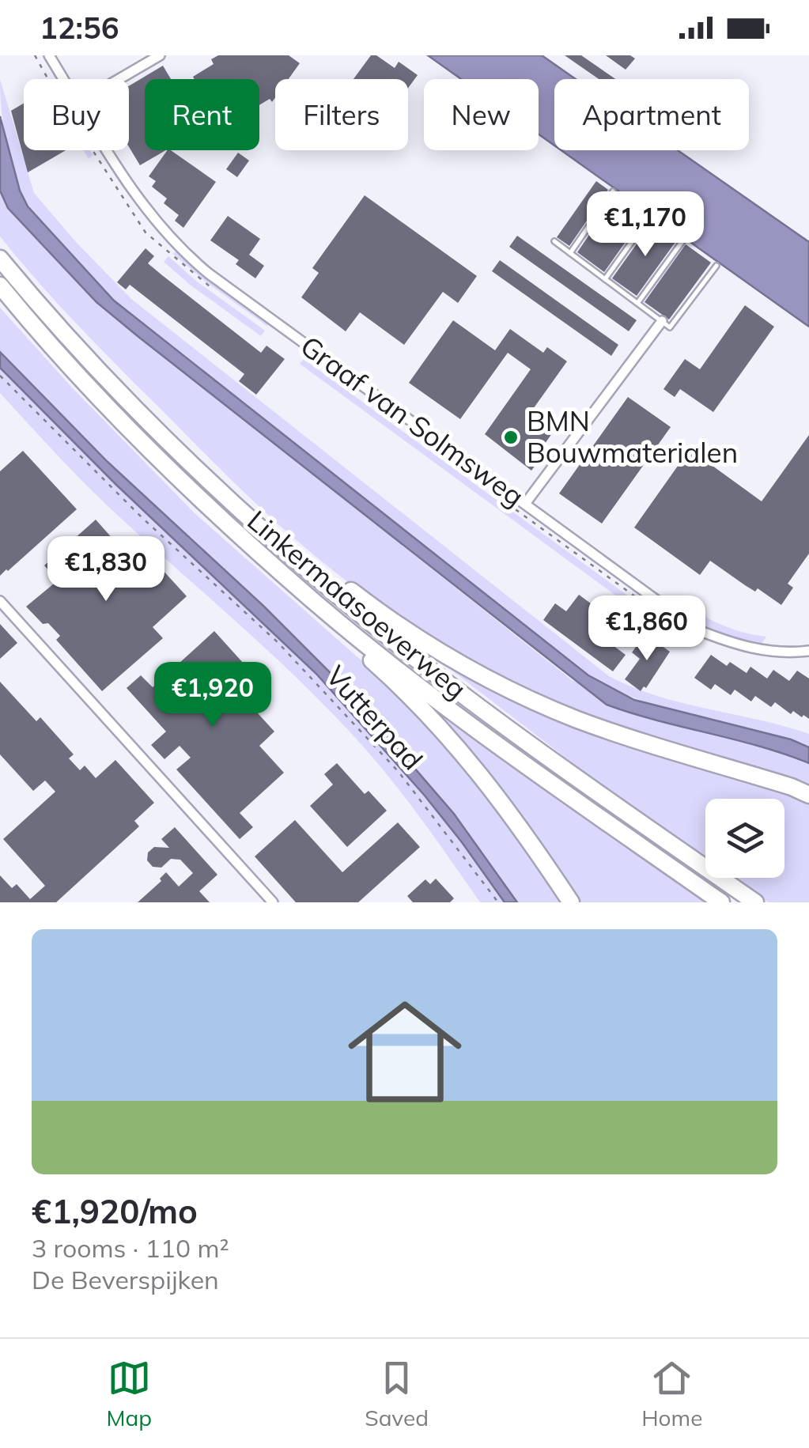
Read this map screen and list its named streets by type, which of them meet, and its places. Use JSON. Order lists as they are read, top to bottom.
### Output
{
  "streets": {
    "highway": ["Linkermaasoeverweg"],
    "street": ["Graaf van Solmsweg"],
    "path": ["Vutterpad"]
  },
  "places": ["BMN Bouwmaterialen"],
  "page": {
    "status": "12:56",
    "chip": [
      "Buy",
      "Rent",
      "Filters",
      "New",
      "Apartment"
    ],
    "price": [
      "€1,170",
      "€1,830",
      "€1,860",
      "€1,920"
    ],
    "list": [
      {
        "name": "€1,920/mo",
        "note": "3 rooms · 110 m² · De Beverspijken"
      }
    ],
    "tabs": ["Map", "Saved", "Home"]
  }
}
